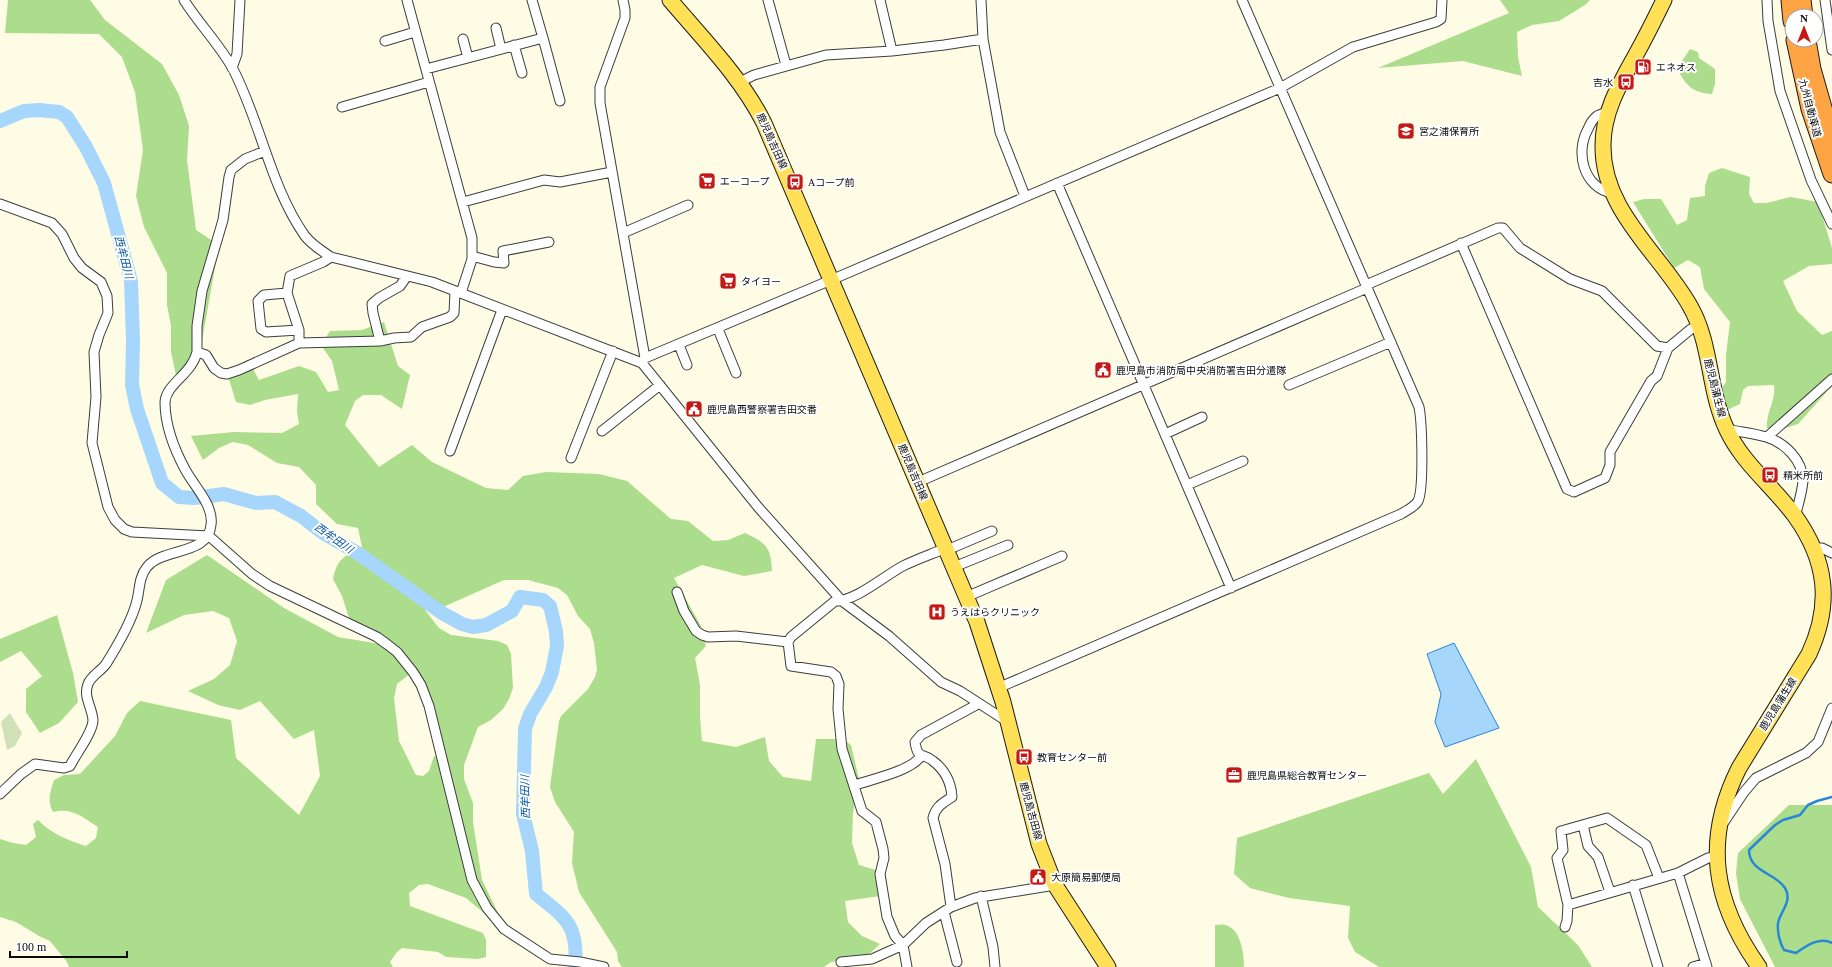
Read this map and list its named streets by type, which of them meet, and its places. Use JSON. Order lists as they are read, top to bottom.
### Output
{
  "streets": {
    "highway": ["九州自動車道"],
    "main road": ["鹿児島吉田線", "鹿児島蒲生線"]
  },
  "water": ["西牟田川"],
  "places": {
    "fuel station": ["エネオス"],
    "bus stop": [
      "吉水",
      "Aコープ前",
      "精米所前",
      "教育センター前"
    ],
    "school or university": ["宮之浦保育所"],
    "supermarket": ["エーコープ", "タイヨー"],
    "public building": ["鹿児島市消防局中央消防署吉田分遣隊", "鹿児島西警察署吉田交番", "大原簡易郵便局"],
    "hospital": ["うえはらクリニック"],
    "office": ["鹿児島県総合教育センター"]
  },
  "scale_bar": "100 m",
  "north": "top"
}
